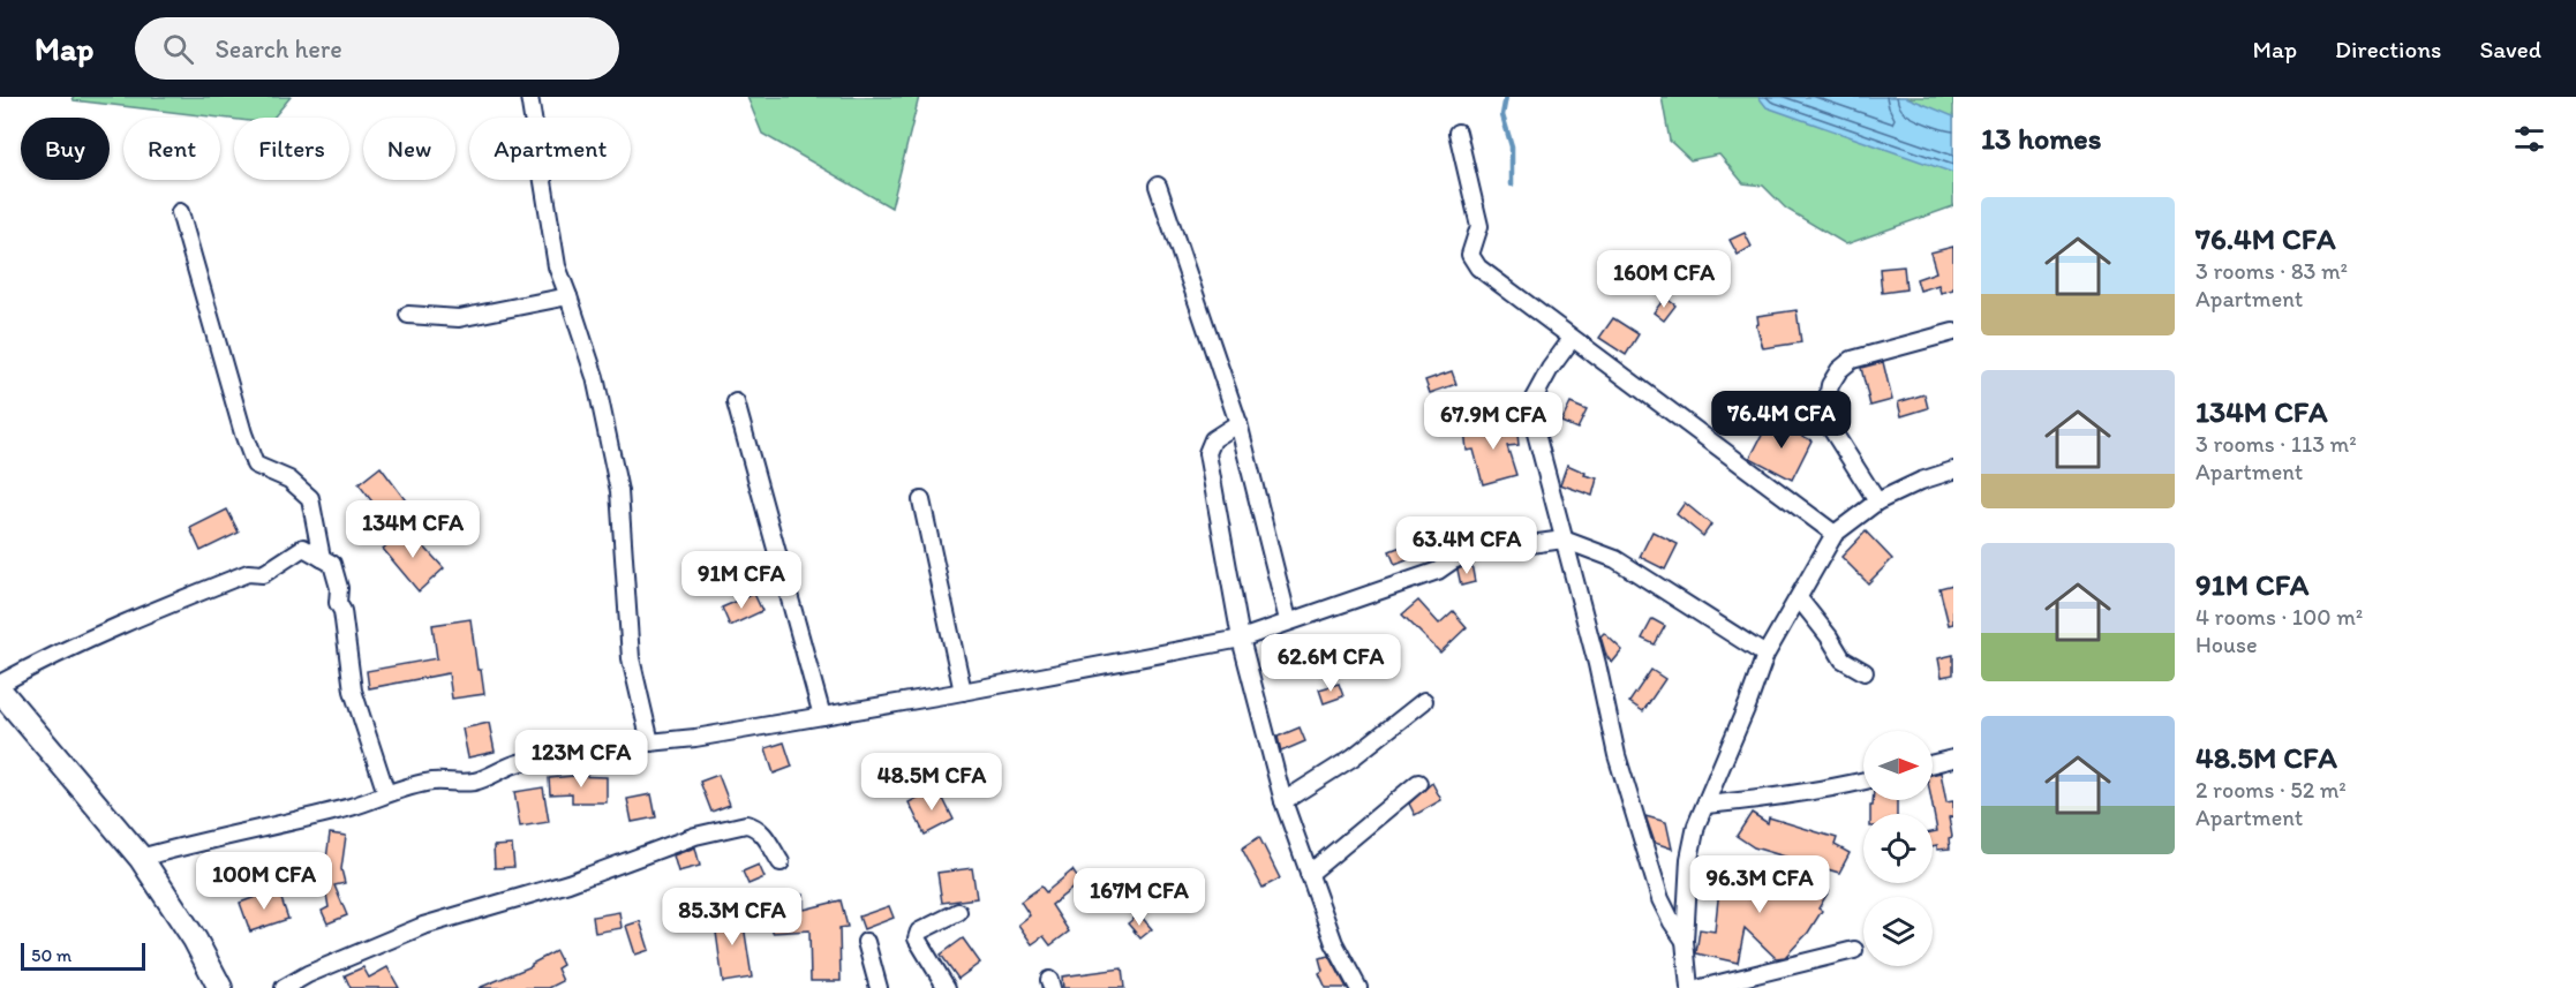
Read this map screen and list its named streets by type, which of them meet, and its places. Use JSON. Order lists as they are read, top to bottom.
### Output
{
  "scale_bar": "50 m",
  "north": "right",
  "page": {
    "header": "Map",
    "search": "Search here",
    "nav": ["Map", "Directions", "Saved"],
    "heading": "13 homes",
    "chip": [
      "Buy",
      "Rent",
      "Filters",
      "New",
      "Apartment"
    ],
    "list": [
      {
        "name": "76.4M CFA",
        "note": "3 rooms · 83 m² · Apartment"
      },
      {
        "name": "134M CFA",
        "note": "3 rooms · 113 m² · Apartment"
      },
      {
        "name": "91M CFA",
        "note": "4 rooms · 100 m² · House"
      },
      {
        "name": "48.5M CFA",
        "note": "2 rooms · 52 m² · Apartment"
      }
    ],
    "price": [
      "160M CFA",
      "76.4M CFA",
      "67.9M CFA",
      "134M CFA",
      "63.4M CFA",
      "91M CFA",
      "62.6M CFA",
      "123M CFA",
      "48.5M CFA",
      "100M CFA",
      "96.3M CFA",
      "167M CFA",
      "85.3M CFA"
    ],
    "scale": "50 m"
  }
}
